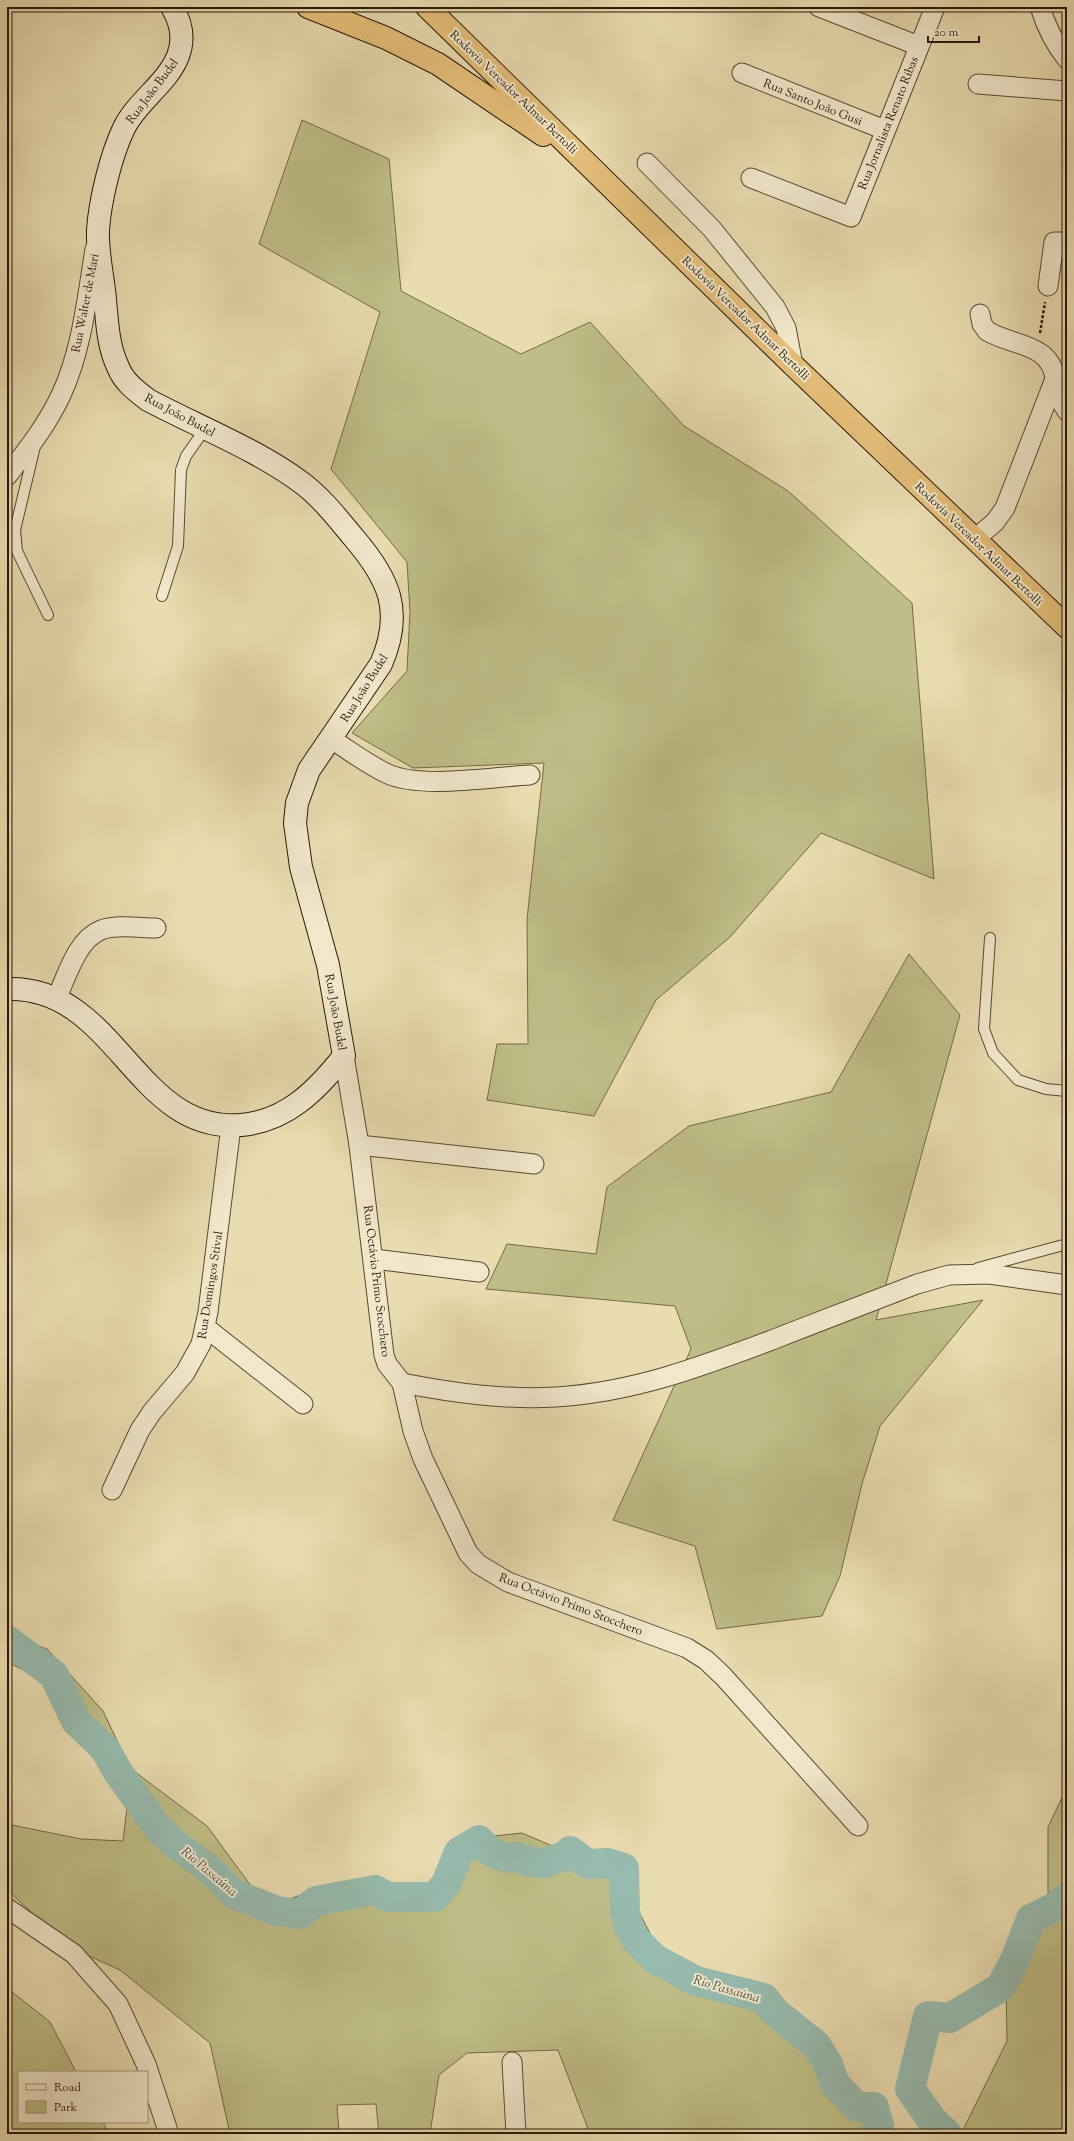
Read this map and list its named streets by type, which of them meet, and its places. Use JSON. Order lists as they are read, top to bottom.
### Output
{
  "streets": {
    "highway": ["Rodovia Vereador Admar Bertolli"],
    "street": [
      "Rua João Budel",
      "Rua Santo João Gusi",
      "Rua Jornalista Renato Ribas",
      "Rua Walter de Mari",
      "Rua Octávio Primo Stocchero",
      "Rua Domingos Stival"
    ]
  },
  "crossings": [
    ["Rua João Budel", "Rua Walter de Mari"],
    ["Rua João Budel", "Rua Octávio Primo Stocchero"],
    ["Rua João Budel", "Rua Domingos Stival"],
    ["Rua Santo João Gusi", "Rua Jornalista Renato Ribas"]
  ],
  "water": ["Rio Passaúna"],
  "legend": ["Road", "Park"],
  "scale_bar": "20 m"
}
